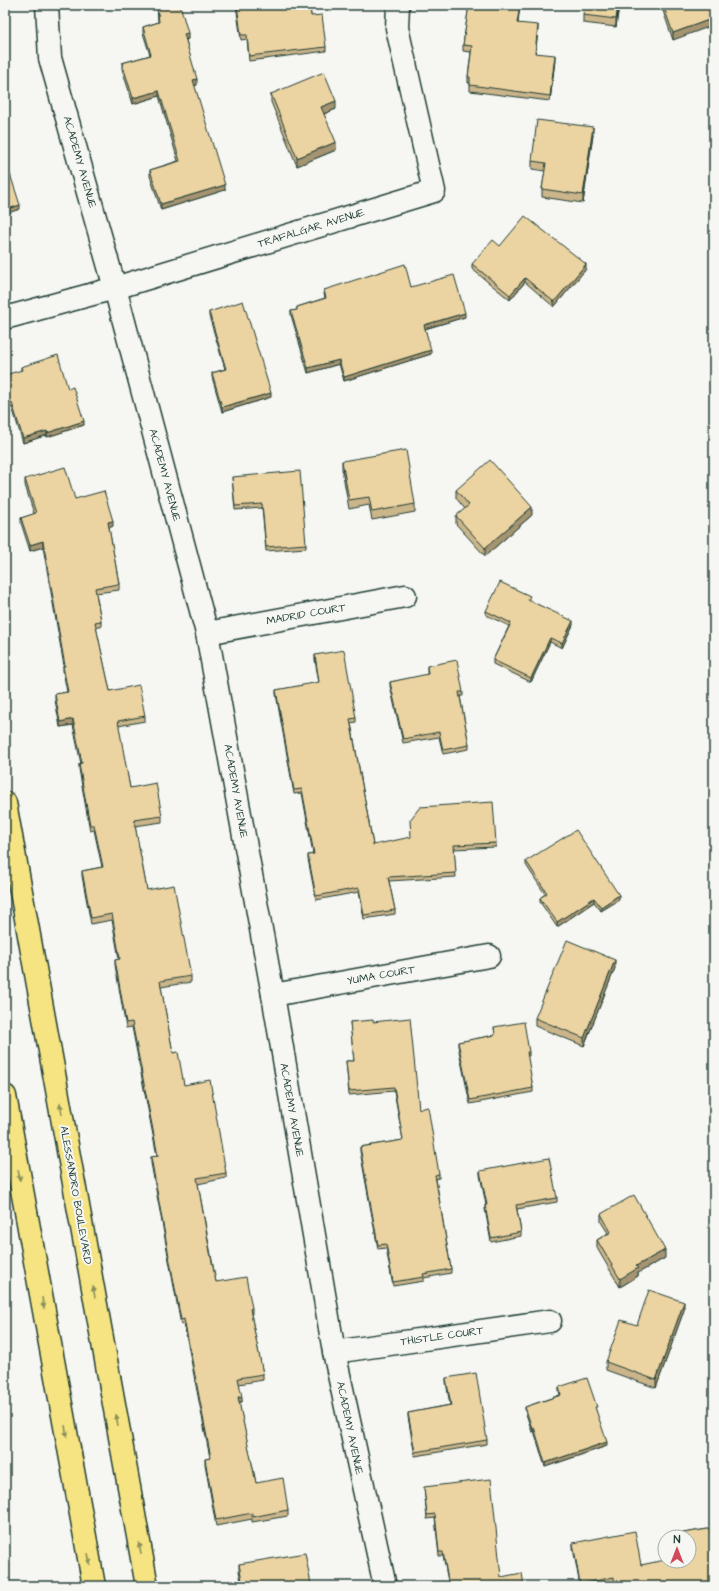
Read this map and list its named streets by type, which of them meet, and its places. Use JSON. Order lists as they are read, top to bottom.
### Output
{
  "streets": {
    "main road": ["ALESSANDRO BOULEVARD"],
    "street": [
      "ACADEMY AVENUE",
      "TRAFALGAR AVENUE",
      "MADRID COURT",
      "YUMA COURT",
      "THISTLE COURT"
    ]
  },
  "crossings": [
    ["ACADEMY AVENUE", "TRAFALGAR AVENUE"],
    ["ACADEMY AVENUE", "MADRID COURT"],
    ["ACADEMY AVENUE", "YUMA COURT"],
    ["ACADEMY AVENUE", "THISTLE COURT"]
  ],
  "north": "top"
}
